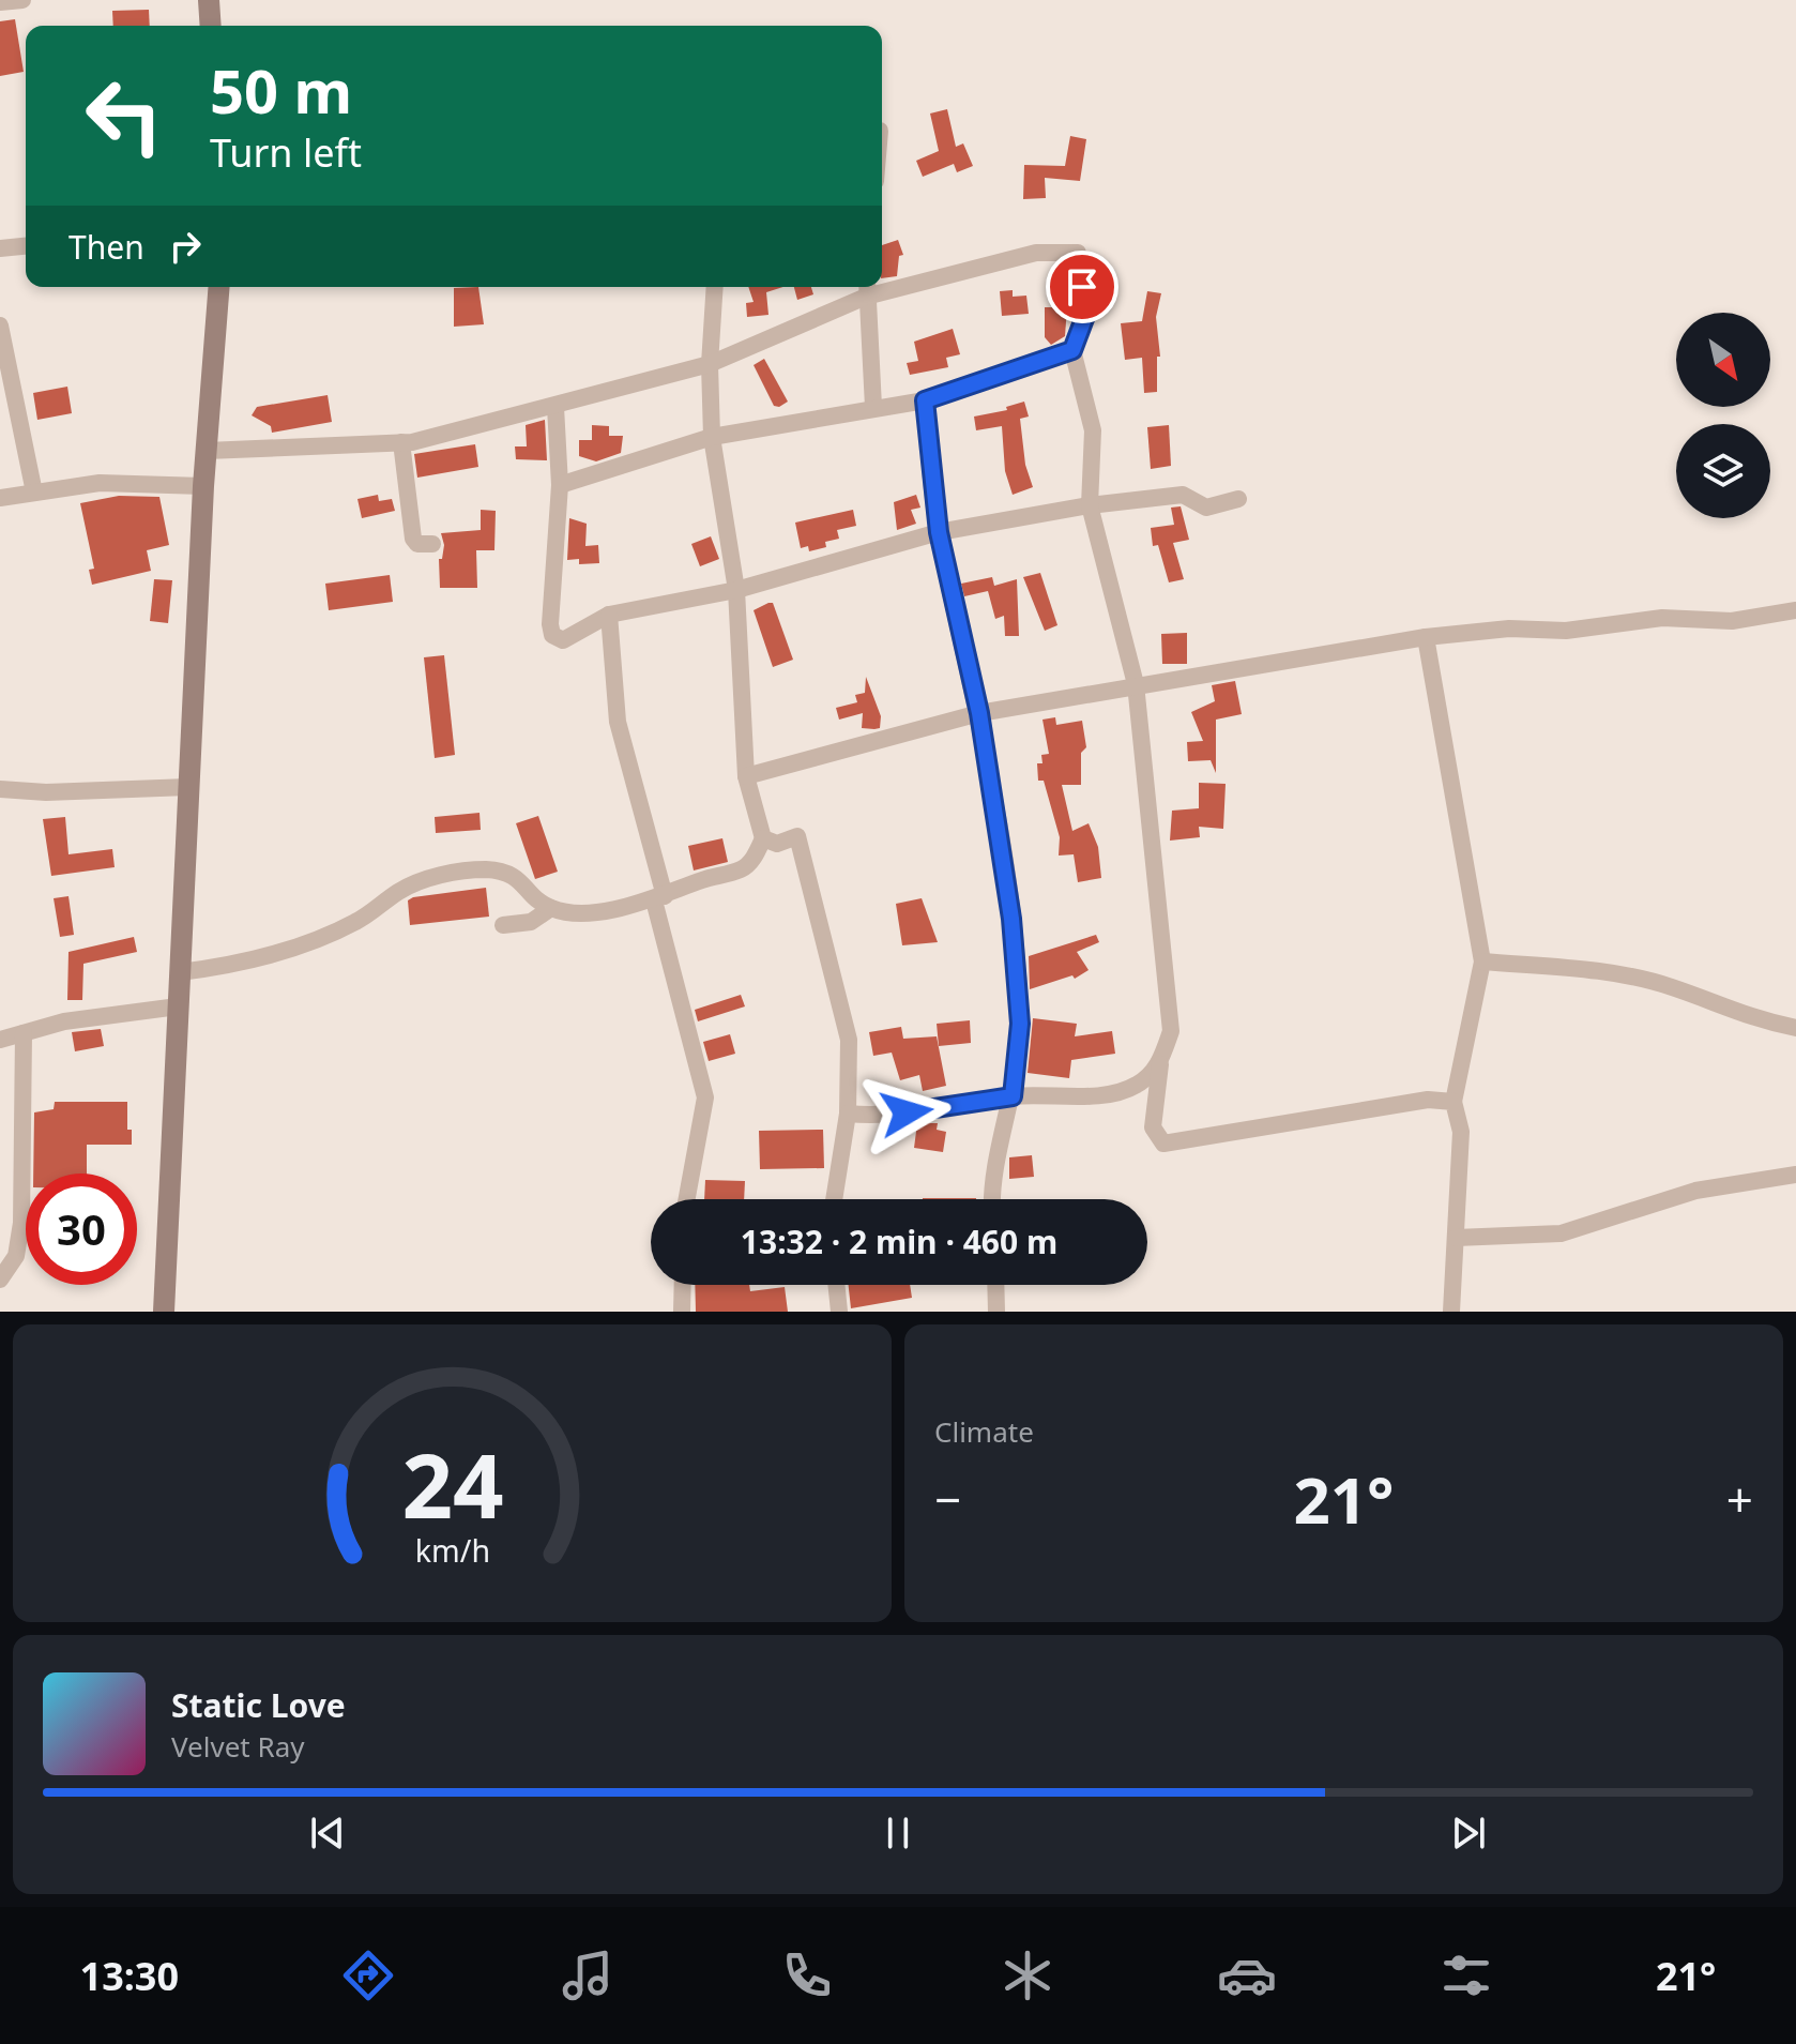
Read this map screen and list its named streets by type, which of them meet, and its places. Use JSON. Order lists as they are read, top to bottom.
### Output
{
  "north": "bottom right",
  "page": {
    "turn": ["50 m", "Turn left"],
    "then": "Then",
    "limit": "30",
    "trip": "13:32 · 2 min · 460 m",
    "tile": "Climate",
    "heat": ["−", "21°", "+"],
    "song": ["Static Love", "Velvet Ray"],
    "tabs": ["13:30", "21°"],
    "gauge": ["24", "km/h"]
  }
}
